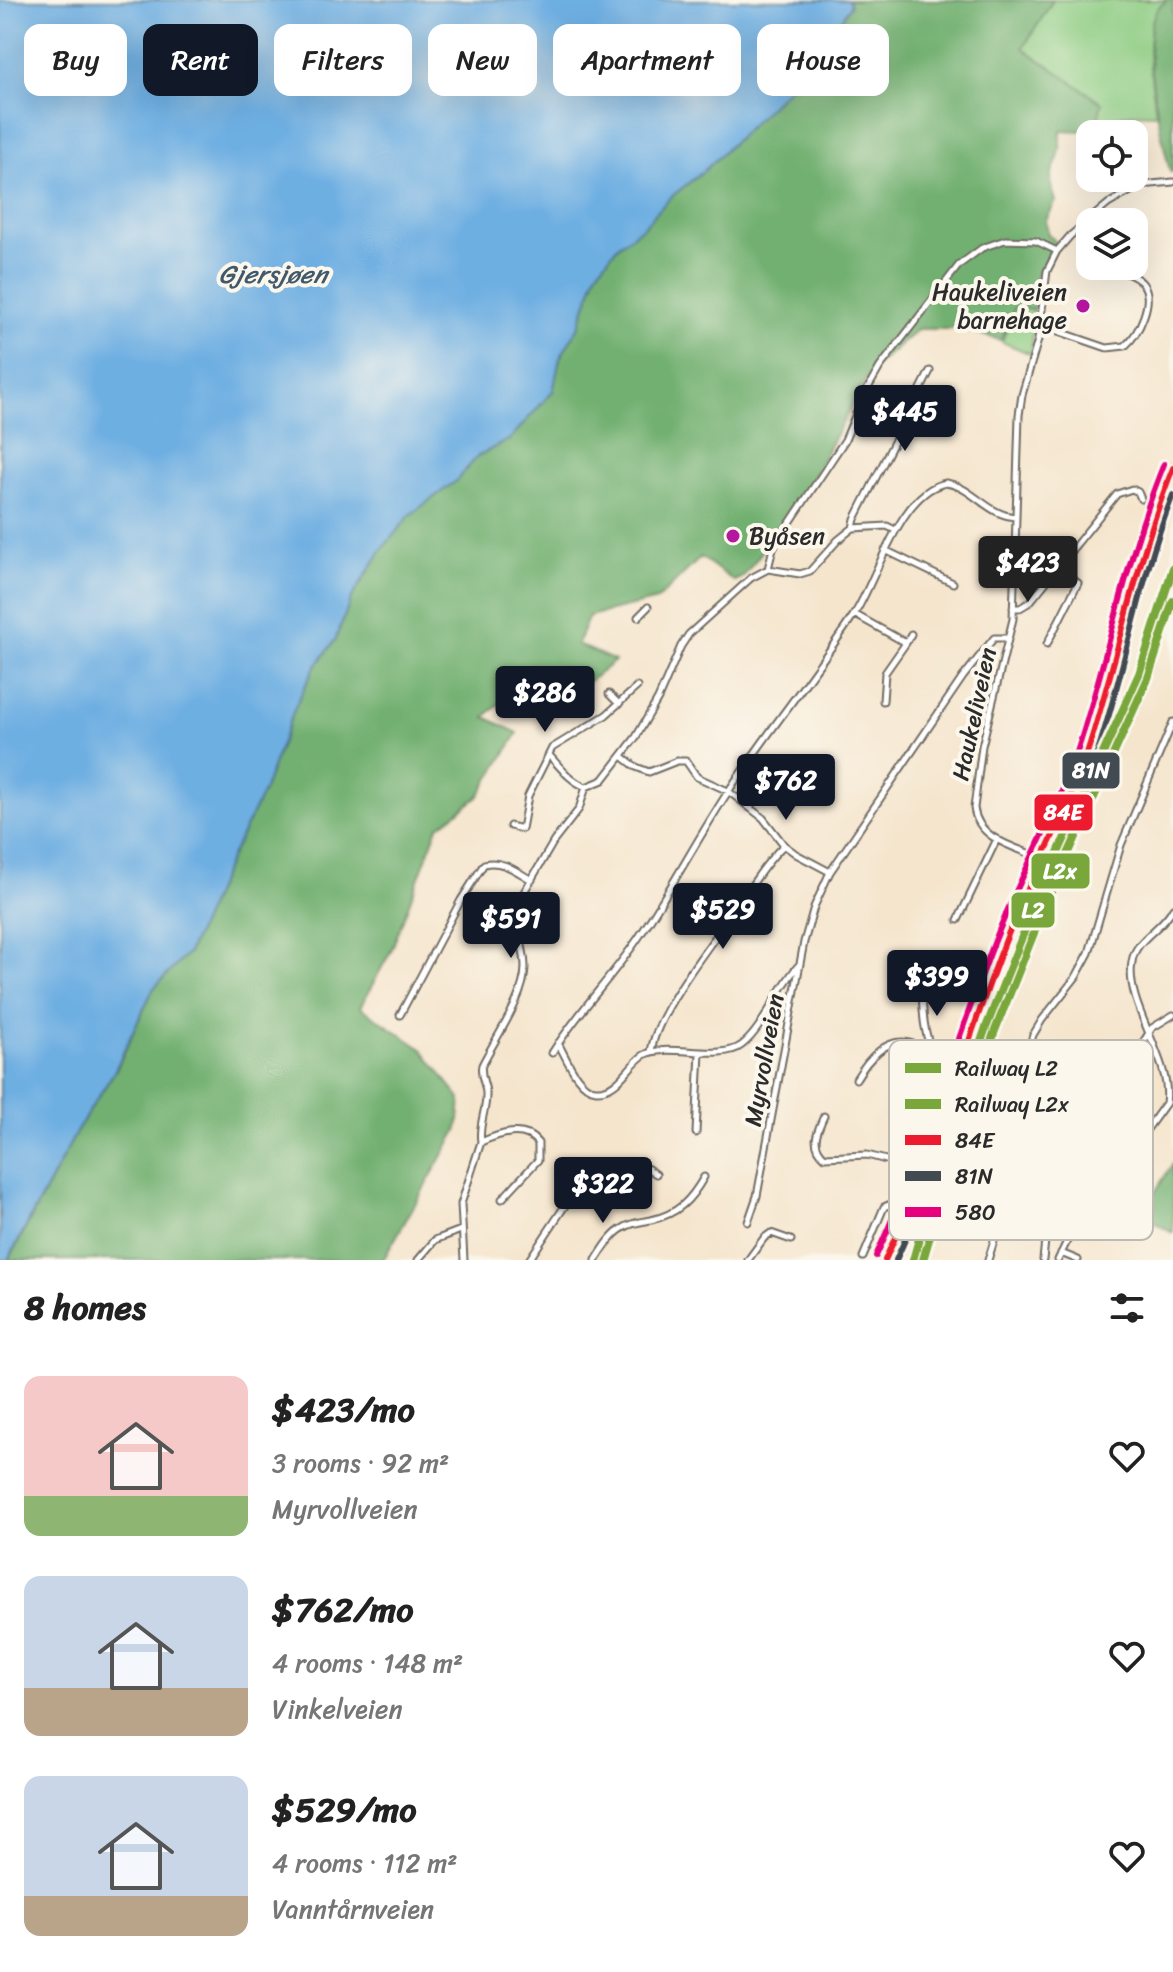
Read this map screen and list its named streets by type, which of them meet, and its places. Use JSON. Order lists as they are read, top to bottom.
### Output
{
  "streets": {
    "street": ["Haukeliveien", "Myrvollveien"]
  },
  "crossings": [
    ["Haukeliveien", "Myrvollveien"]
  ],
  "water": ["Gjersjøen"],
  "places": ["Haukeliveien barnehage", "Byåsen"],
  "lines": [
    "transit line 580",
    "transit line 84E",
    "transit line 81N",
    "rail line L2",
    "rail line L2x"
  ],
  "legend": [
    "Railway L2",
    "Railway L2x",
    "84E",
    "81N",
    "580"
  ],
  "page": {
    "chip": [
      "Buy",
      "Rent",
      "Filters",
      "New",
      "Apartment",
      "House"
    ],
    "price": [
      "$445",
      "$423",
      "$286",
      "$762",
      "$529",
      "$591",
      "$399",
      "$322"
    ],
    "heading": "8 homes",
    "list": [
      {
        "name": "$423/mo",
        "note": "3 rooms · 92 m² · Myrvollveien"
      },
      {
        "name": "$762/mo",
        "note": "4 rooms · 148 m² · Vinkelveien"
      },
      {
        "name": "$529/mo",
        "note": "4 rooms · 112 m² · Vanntårnveien"
      }
    ]
  }
}
